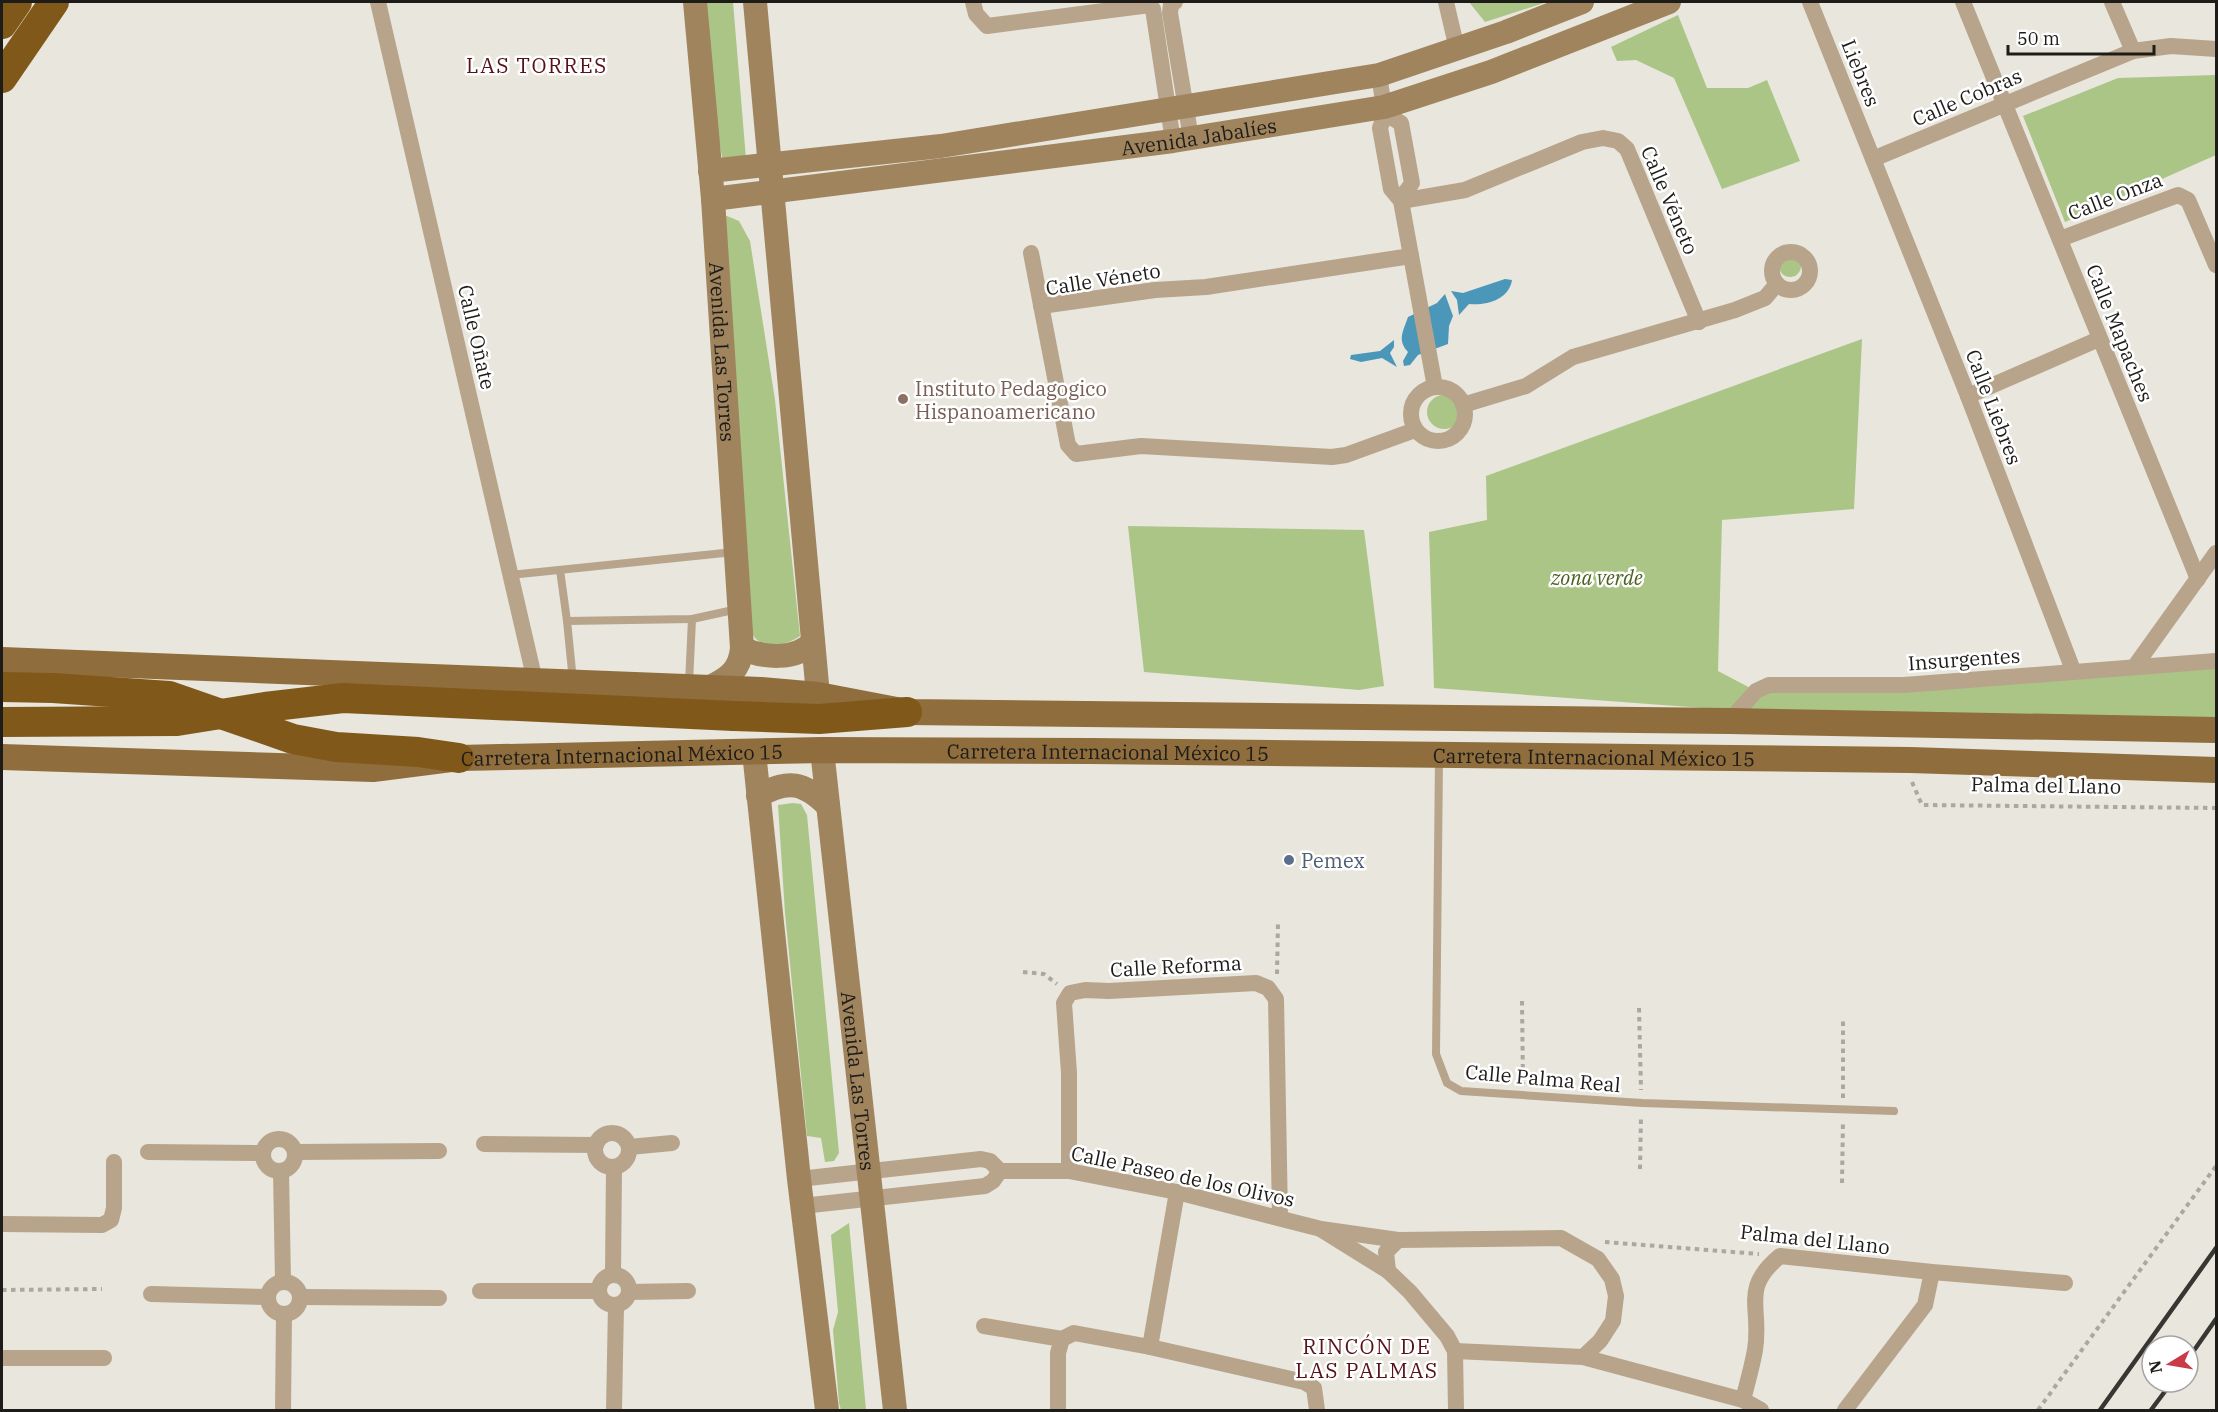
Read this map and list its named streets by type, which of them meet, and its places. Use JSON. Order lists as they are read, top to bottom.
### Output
{
  "streets": {
    "main road": ["Carretera Internacional México 15"],
    "street": [
      "Liebres",
      "Calle Cobras",
      "Avenida Jabalíes",
      "Calle Onza",
      "Calle Véneto",
      "Calle Mapaches",
      "Calle Oñate",
      "Avenida Las Torres",
      "Calle Liebres",
      "Insurgentes",
      "Palma del Llano",
      "Calle Reforma",
      "Calle Paseo de los Olivos"
    ],
    "lane": ["Calle Palma Real"]
  },
  "crossings": [
    ["Liebres", "Calle Cobras"],
    ["Liebres", "Calle Liebres"],
    ["Calle Cobras", "Calle Mapaches"],
    ["Calle Cobras", "Calle Liebres"],
    ["Avenida Jabalíes", "Avenida Las Torres"],
    ["Calle Onza", "Calle Mapaches"],
    ["Avenida Las Torres", "Carretera Internacional México 15"],
    ["Avenida Las Torres", "Calle Paseo de los Olivos"],
    ["Calle Liebres", "Insurgentes"],
    ["Insurgentes", "Carretera Internacional México 15"],
    ["Carretera Internacional México 15", "Palma del Llano"],
    ["Carretera Internacional México 15", "Calle Palma Real"]
  ],
  "districts": ["LAS TORRES", "RINCÓN DE LAS PALMAS"],
  "parks": ["zona verde"],
  "places": ["Instituto Pedagogico Hispanoamericano", "Pemex"],
  "scale_bar": "50 m",
  "north": "left"
}
